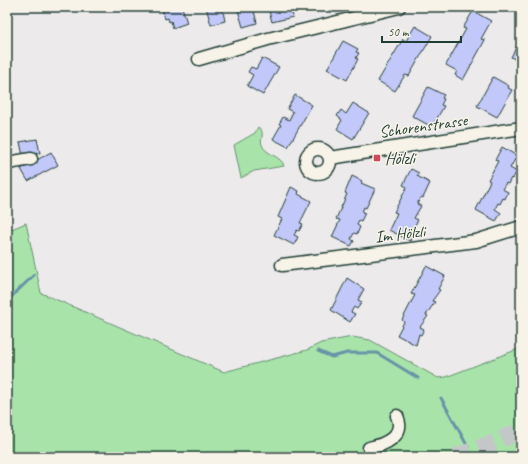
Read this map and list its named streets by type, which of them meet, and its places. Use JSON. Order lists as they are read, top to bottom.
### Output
{
  "streets": {
    "street": ["Schorenstrasse", "Im Hölzli"]
  },
  "places": {
    "transit": ["Hölzli"]
  },
  "scale_bar": "50 m"
}
